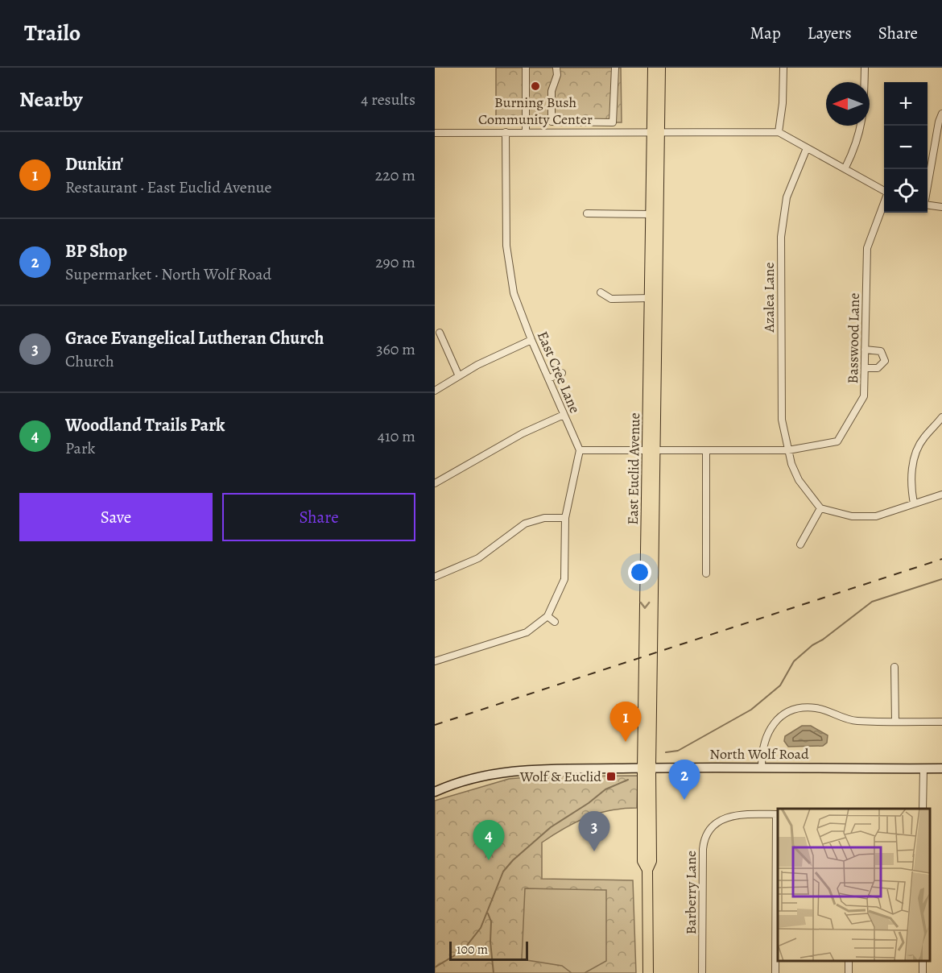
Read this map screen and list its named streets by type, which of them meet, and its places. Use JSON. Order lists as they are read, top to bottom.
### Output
{
  "streets": {
    "main road": ["East Euclid Avenue", "North Wolf Road"],
    "street": [
      "Azalea Lane",
      "Basswood Lane",
      "East Cree Lane",
      "Barberry Lane"
    ]
  },
  "crossings": [
    ["Azalea Lane", "Basswood Lane"],
    ["Basswood Lane", "East Cree Lane"],
    ["Basswood Lane", "East Euclid Avenue"],
    ["East Euclid Avenue", "North Wolf Road"]
  ],
  "places": {
    "other": ["Burning Bush Community Center"],
    "transit": ["Wolf & Euclid"]
  },
  "scale_bar": "100 m",
  "north": "left",
  "page": {
    "header": "Trailo",
    "nav": ["Map", "Layers", "Share"],
    "heading": ["Nearby", "4 results"],
    "map_buttons": ["+", "−"],
    "list": [
      {
        "mark": "1",
        "name": "Dunkin'",
        "note": "Restaurant · East Euclid Avenue",
        "value": "220 m"
      },
      {
        "mark": "2",
        "name": "BP Shop",
        "note": "Supermarket · North Wolf Road",
        "value": "290 m"
      },
      {
        "mark": "3",
        "name": "Grace Evangelical Lutheran Church",
        "note": "Church",
        "value": "360 m"
      },
      {
        "mark": "4",
        "name": "Woodland Trails Park",
        "note": "Park",
        "value": "410 m"
      }
    ],
    "buttons": ["Save", "Share"],
    "pins": [
      "1",
      "2",
      "3",
      "4"
    ],
    "scale": "100 m"
  }
}
